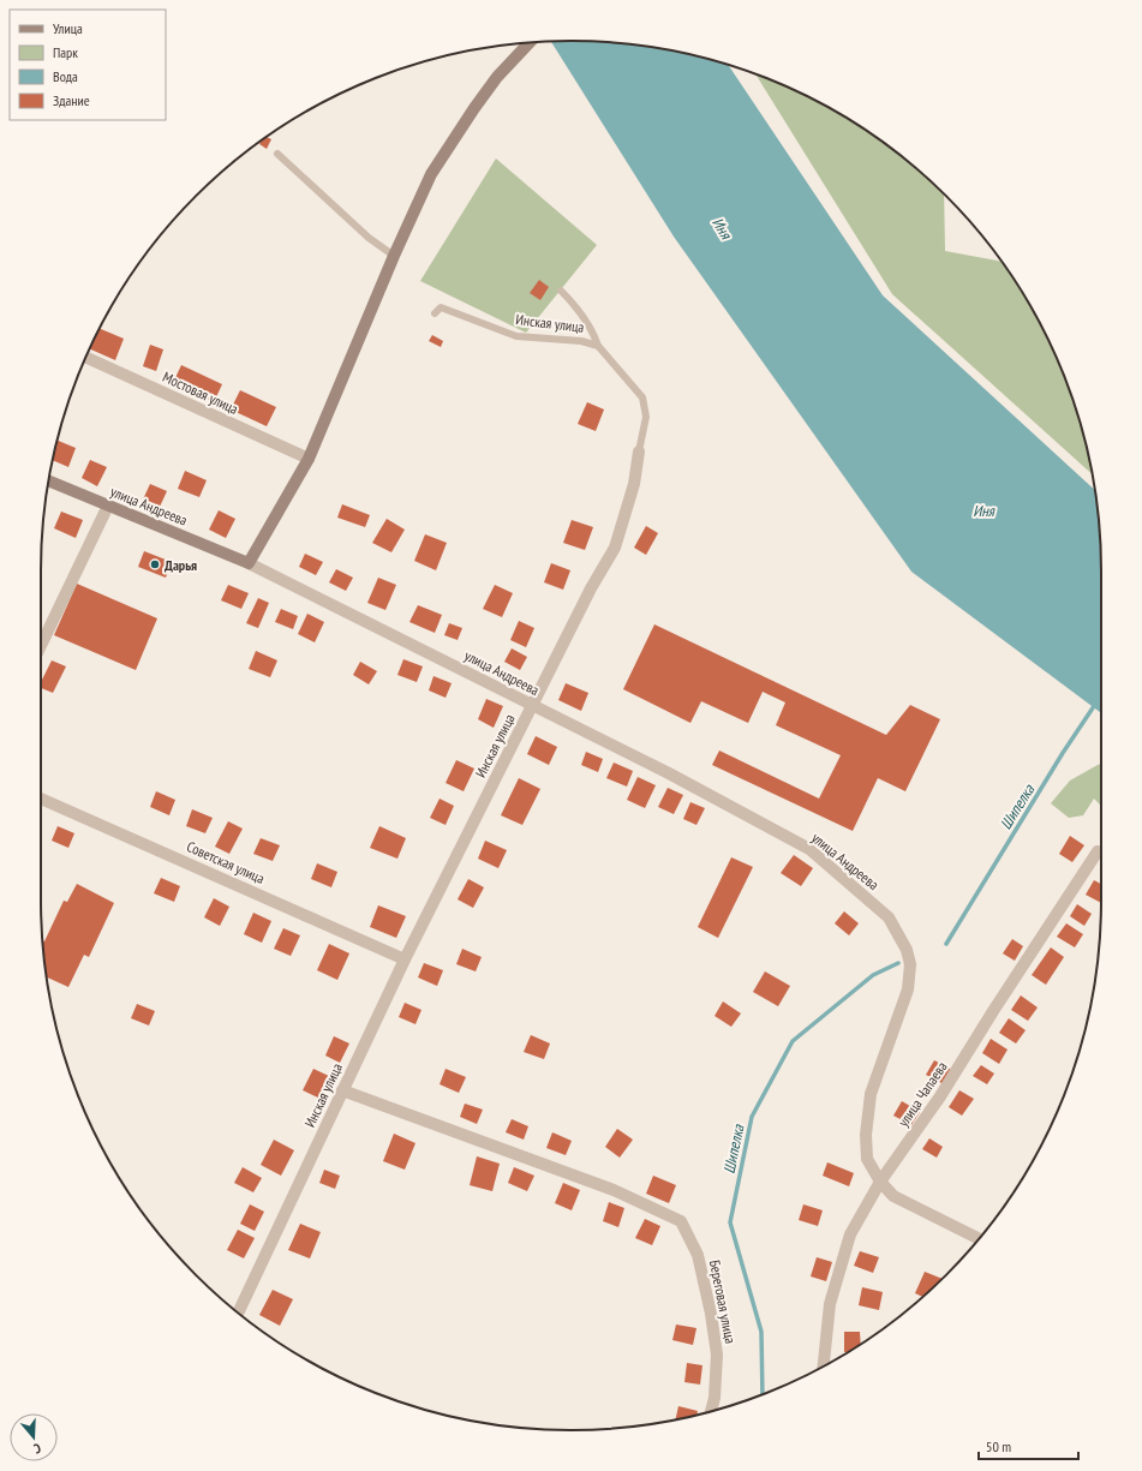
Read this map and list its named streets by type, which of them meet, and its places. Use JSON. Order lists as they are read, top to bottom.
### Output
{
  "streets": {
    "main road": ["улица Андреева"],
    "street": [
      "Инская улица",
      "Мостовая улица",
      "Советская улица",
      "улица Чапаева",
      "Береговая улица"
    ]
  },
  "crossings": [
    ["Инская улица", "улица Андреева"],
    ["Инская улица", "Советская улица"],
    ["Инская улица", "Береговая улица"],
    ["улица Андреева", "улица Чапаева"]
  ],
  "water": ["Иня", "Шипелка"],
  "places": ["Дарья"],
  "legend": [
    "Улица",
    "Парк",
    "Вода",
    "Здание"
  ],
  "scale_bar": "50 m",
  "north": "bottom"
}
